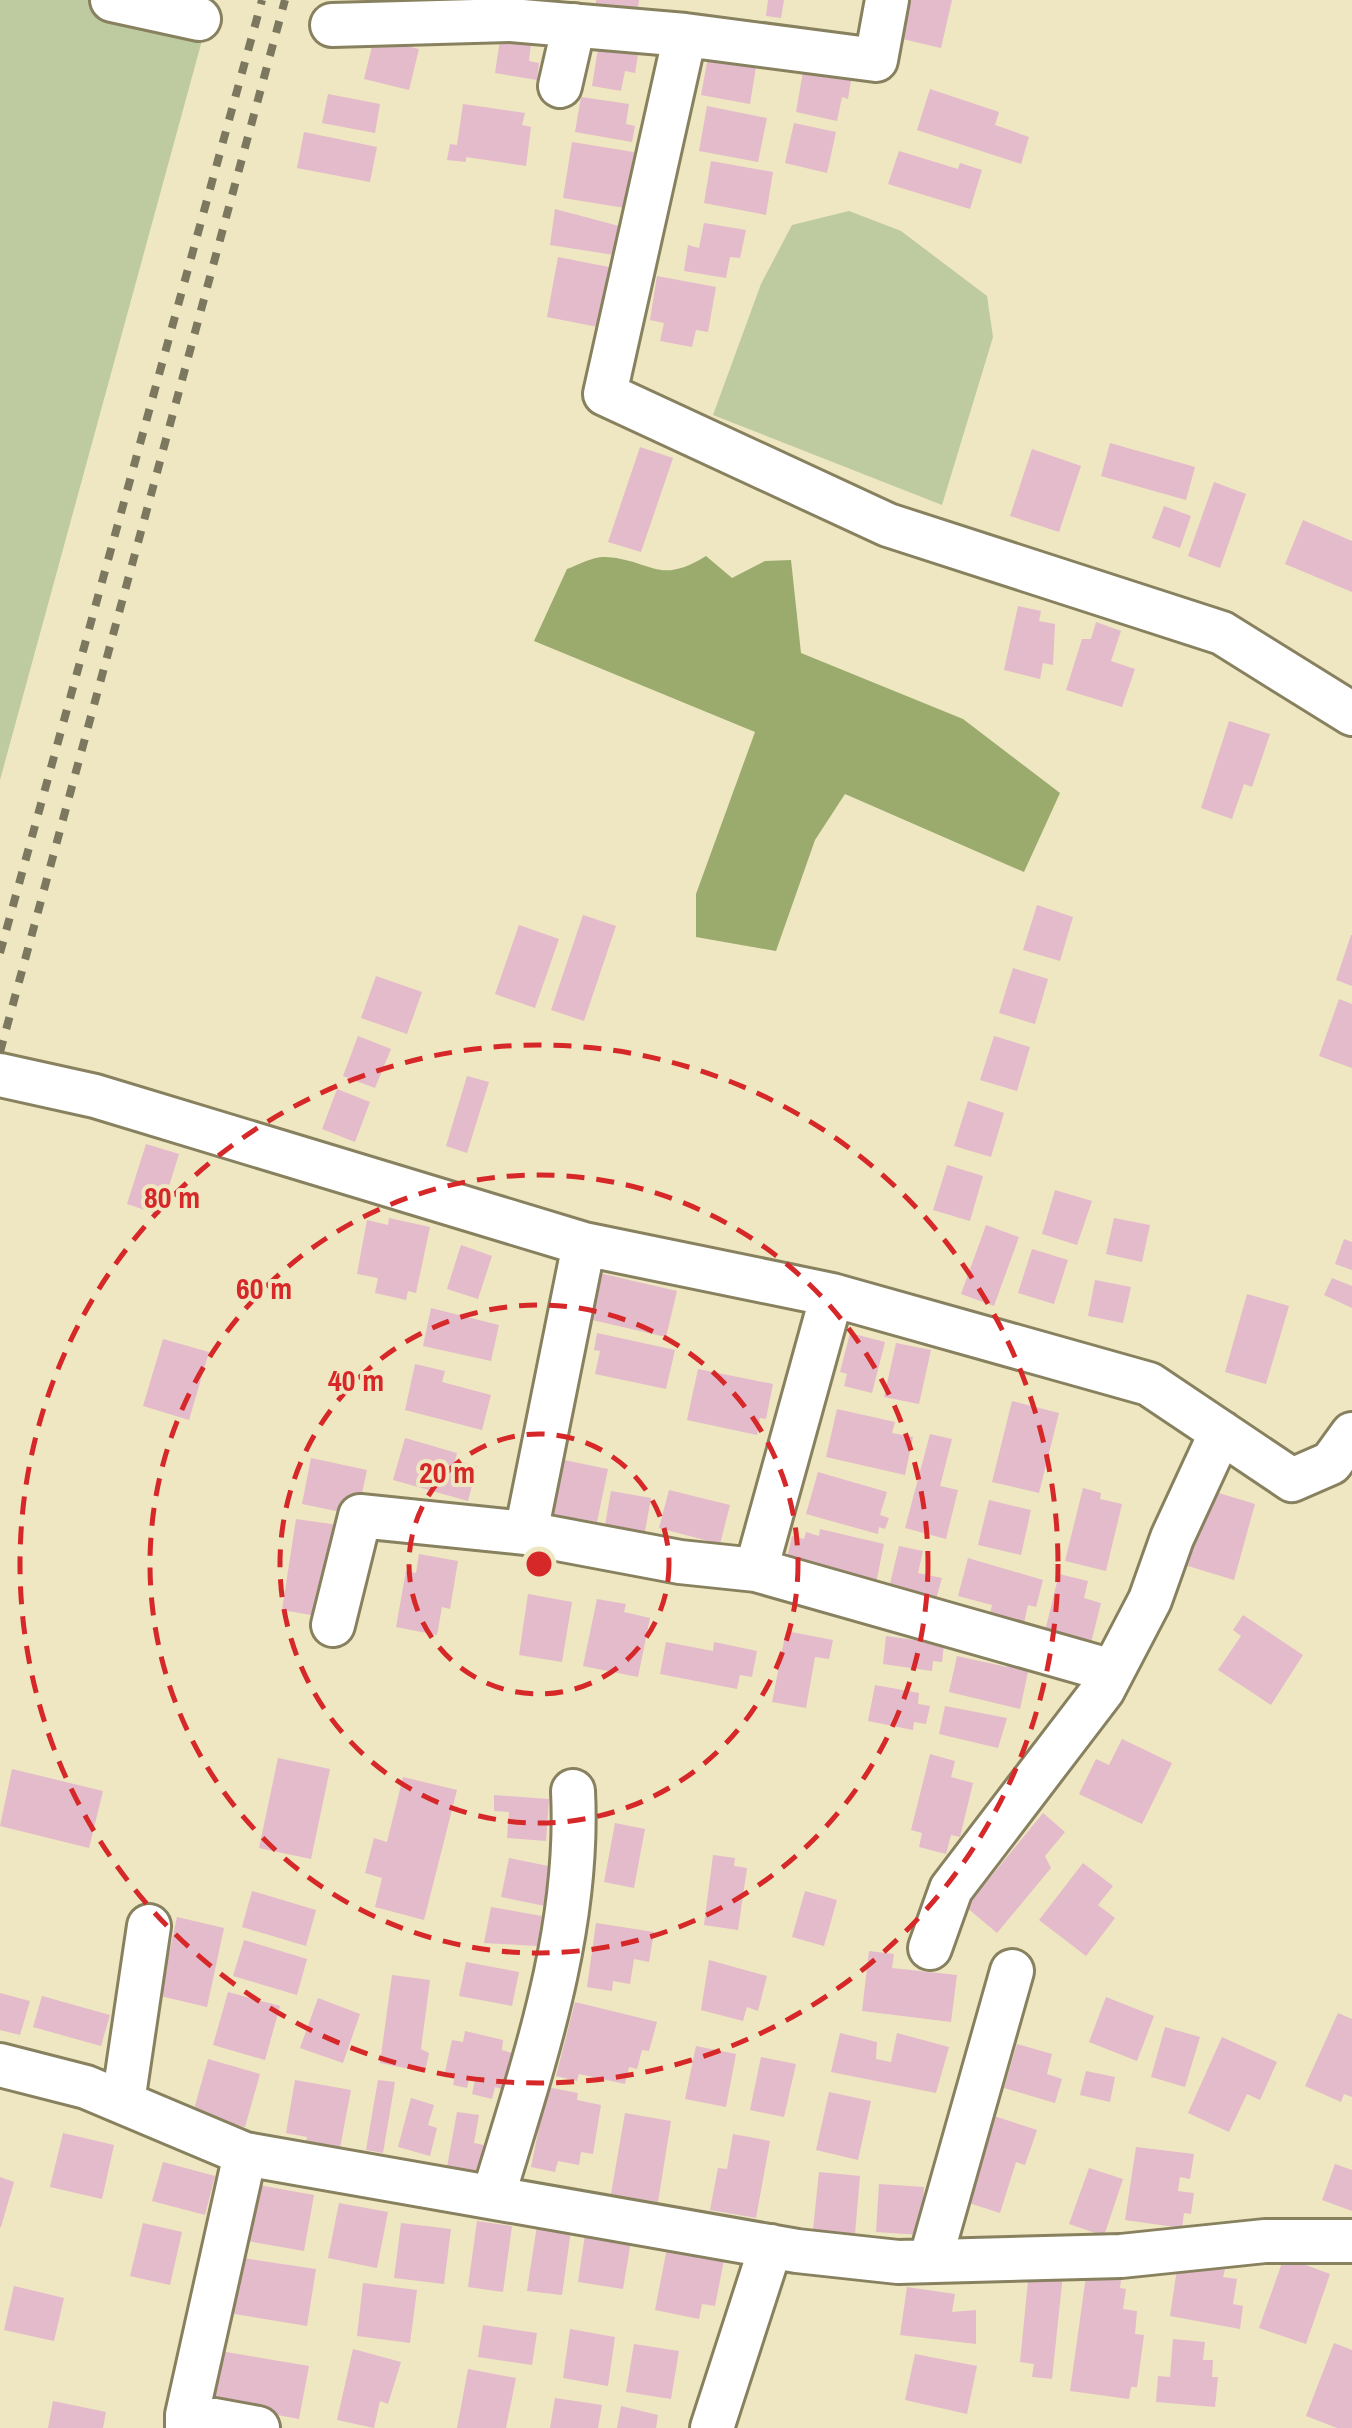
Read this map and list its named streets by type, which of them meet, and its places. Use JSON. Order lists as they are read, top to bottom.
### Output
{
  "rings": [
    "80 m",
    "60 m",
    "40 m",
    "20 m"
  ]
}
